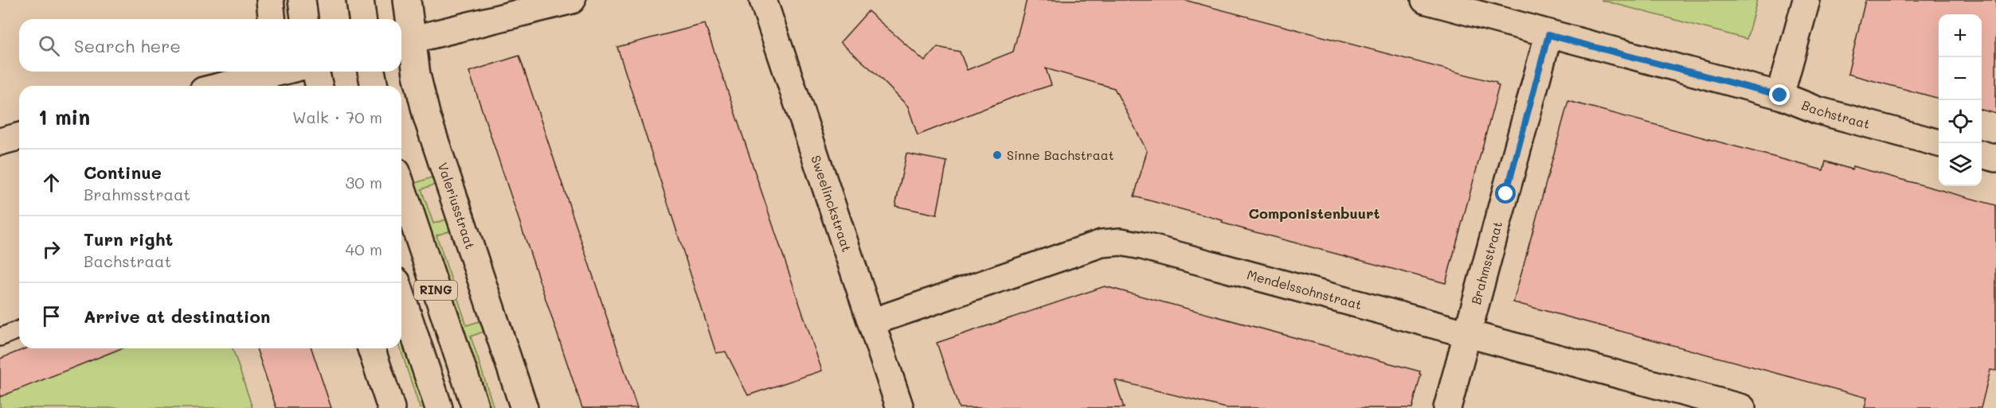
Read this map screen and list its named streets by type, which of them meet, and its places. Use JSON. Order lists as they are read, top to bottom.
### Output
{
  "streets": {
    "street": [
      "Bachstraat",
      "Sweelinckstraat",
      "Valeriusstraat",
      "Brahmsstraat",
      "Mendelssohnstraat",
      "RING"
    ]
  },
  "crossings": [
    ["Bachstraat", "Brahmsstraat"],
    ["Sweelinckstraat", "Mendelssohnstraat"],
    ["Brahmsstraat", "Mendelssohnstraat"]
  ],
  "districts": ["Componistenbuurt"],
  "places": ["Sinne Bachstraat"],
  "page": {
    "map_buttons": ["+", "−"],
    "search": "Search here",
    "heading": ["1 min", "Walk · 70 m"],
    "list": [
      ["Continue", "Brahmsstraat", "30 m"],
      ["Turn right", "Bachstraat", "40 m"],
      "Arrive at destination"
    ]
  }
}
